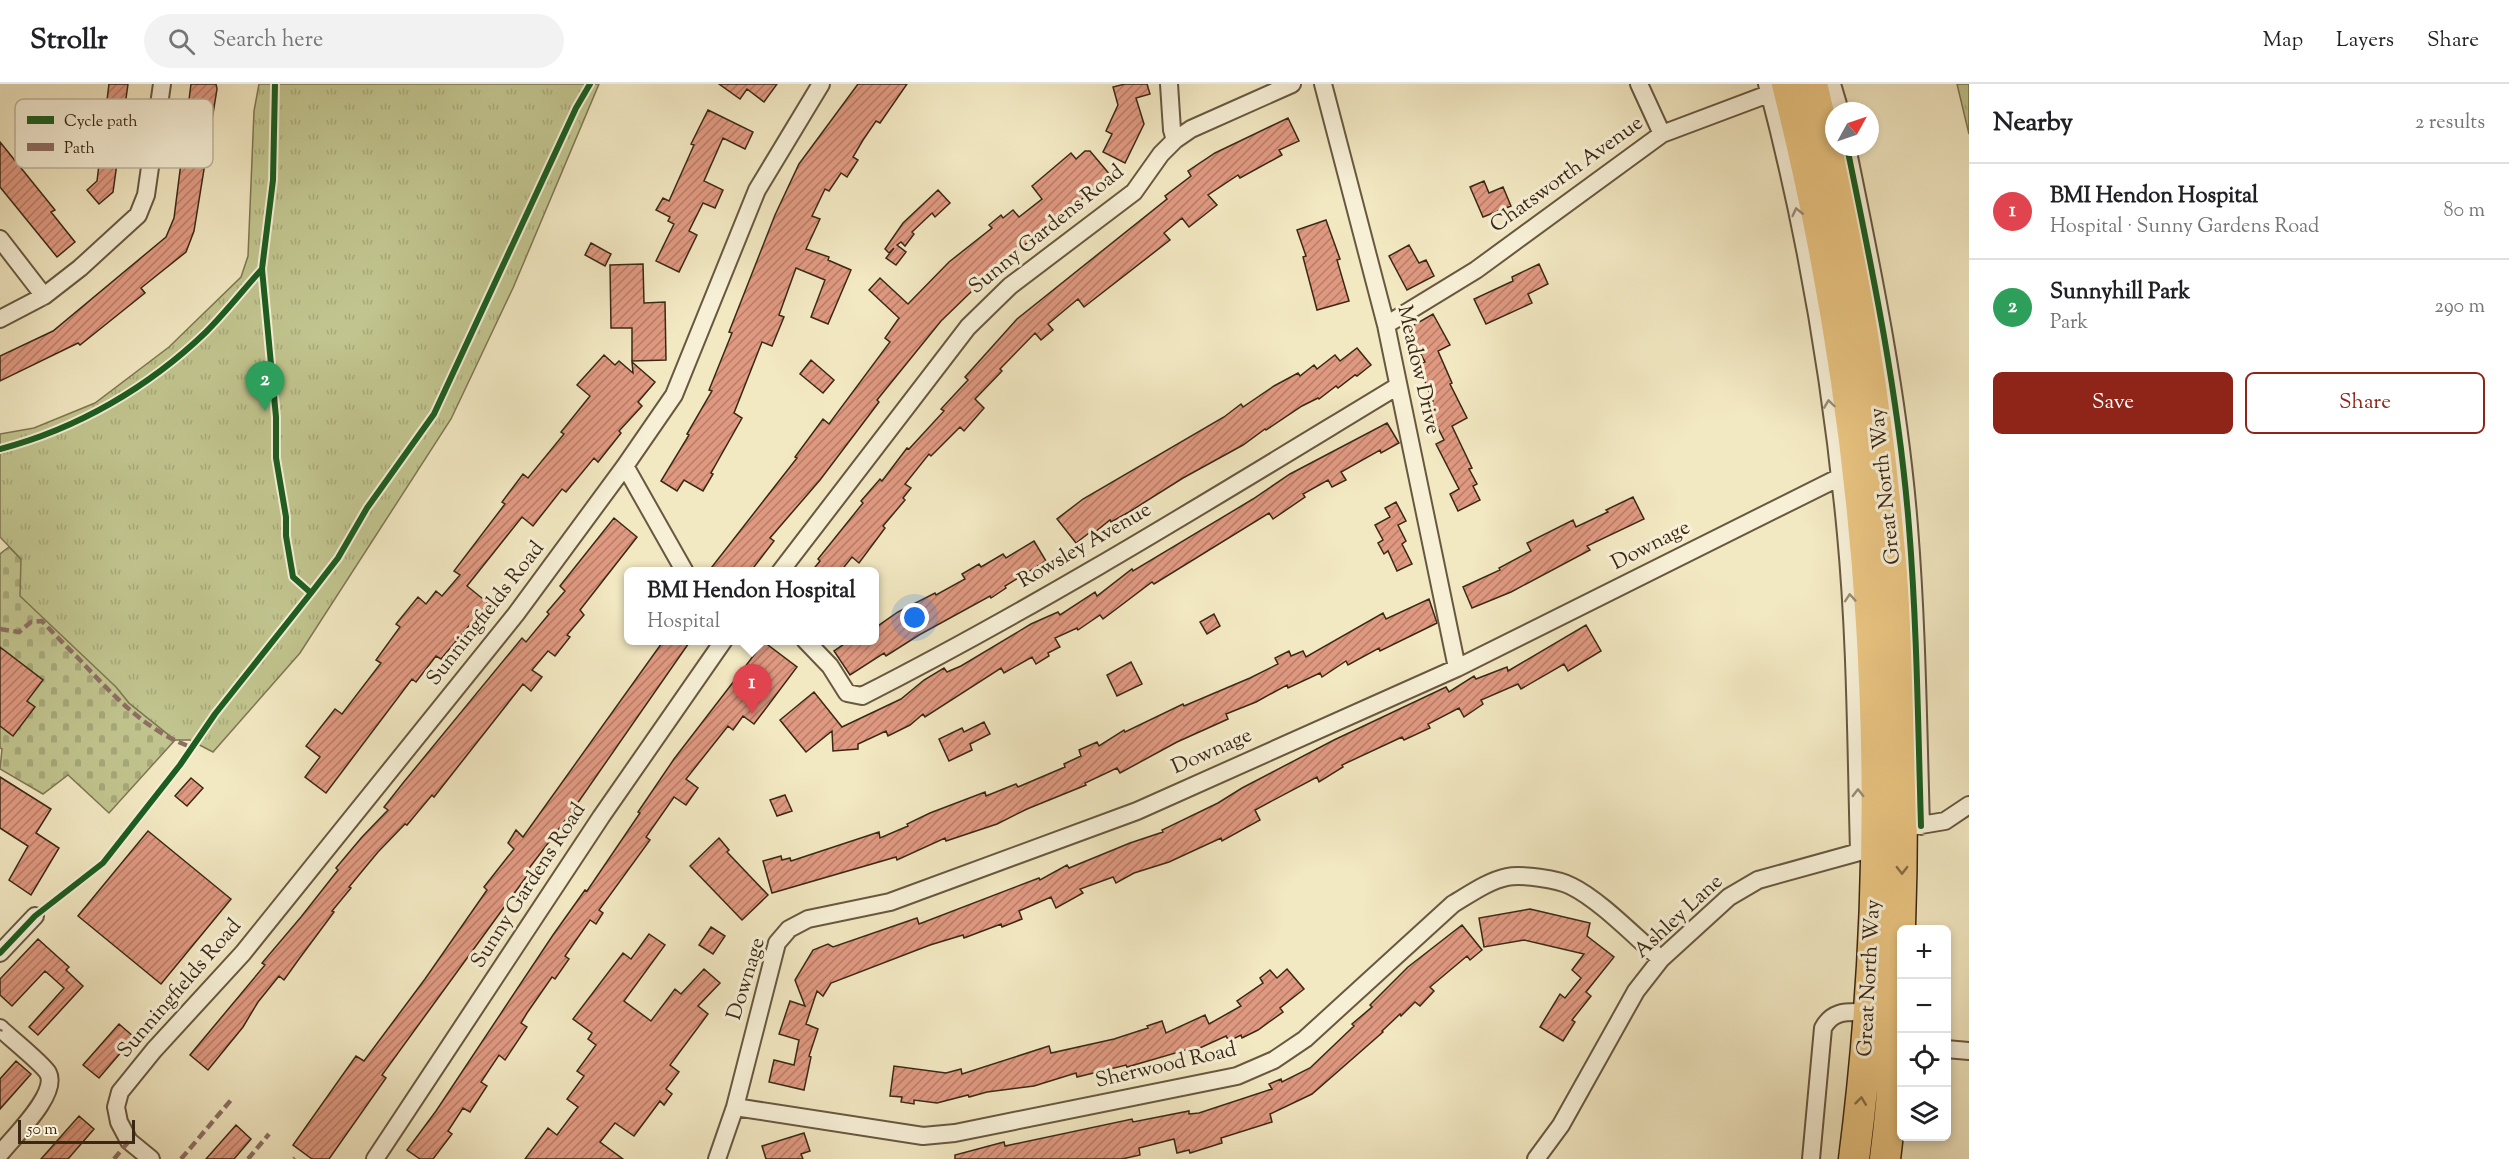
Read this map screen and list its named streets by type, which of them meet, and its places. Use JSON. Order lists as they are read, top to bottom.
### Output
{
  "streets": {
    "highway": ["Great North Way"],
    "street": [
      "Chatsworth Avenue",
      "Sunny Gardens Road",
      "Meadow Drive",
      "Rowsley Avenue",
      "Downage",
      "Sunningfields Road",
      "Ashley Lane",
      "Sherwood Road"
    ]
  },
  "crossings": [
    ["Chatsworth Avenue", "Meadow Drive"],
    ["Chatsworth Avenue", "Great North Way"],
    ["Meadow Drive", "Rowsley Avenue"],
    ["Meadow Drive", "Downage"],
    ["Great North Way", "Downage"],
    ["Great North Way", "Ashley Lane"],
    ["Downage", "Sherwood Road"],
    ["Ashley Lane", "Sherwood Road"]
  ],
  "legend": ["Cycle path", "Path"],
  "scale_bar": "50 m",
  "north": "top right",
  "page": {
    "header": "Strollr",
    "search": "Search here",
    "nav": ["Map", "Layers", "Share"],
    "heading": ["Nearby", "2 results"],
    "list": [
      {
        "mark": "1",
        "name": "BMI Hendon Hospital",
        "note": "Hospital · Sunny Gardens Road",
        "value": "80 m"
      },
      {
        "mark": "2",
        "name": "Sunnyhill Park",
        "note": "Park",
        "value": "290 m"
      }
    ],
    "buttons": ["Save", "Share"],
    "pins": ["2", "1"],
    "popup": ["BMI Hendon Hospital", "Hospital"],
    "map_buttons": ["+", "−"],
    "scale": "50 m"
  }
}
